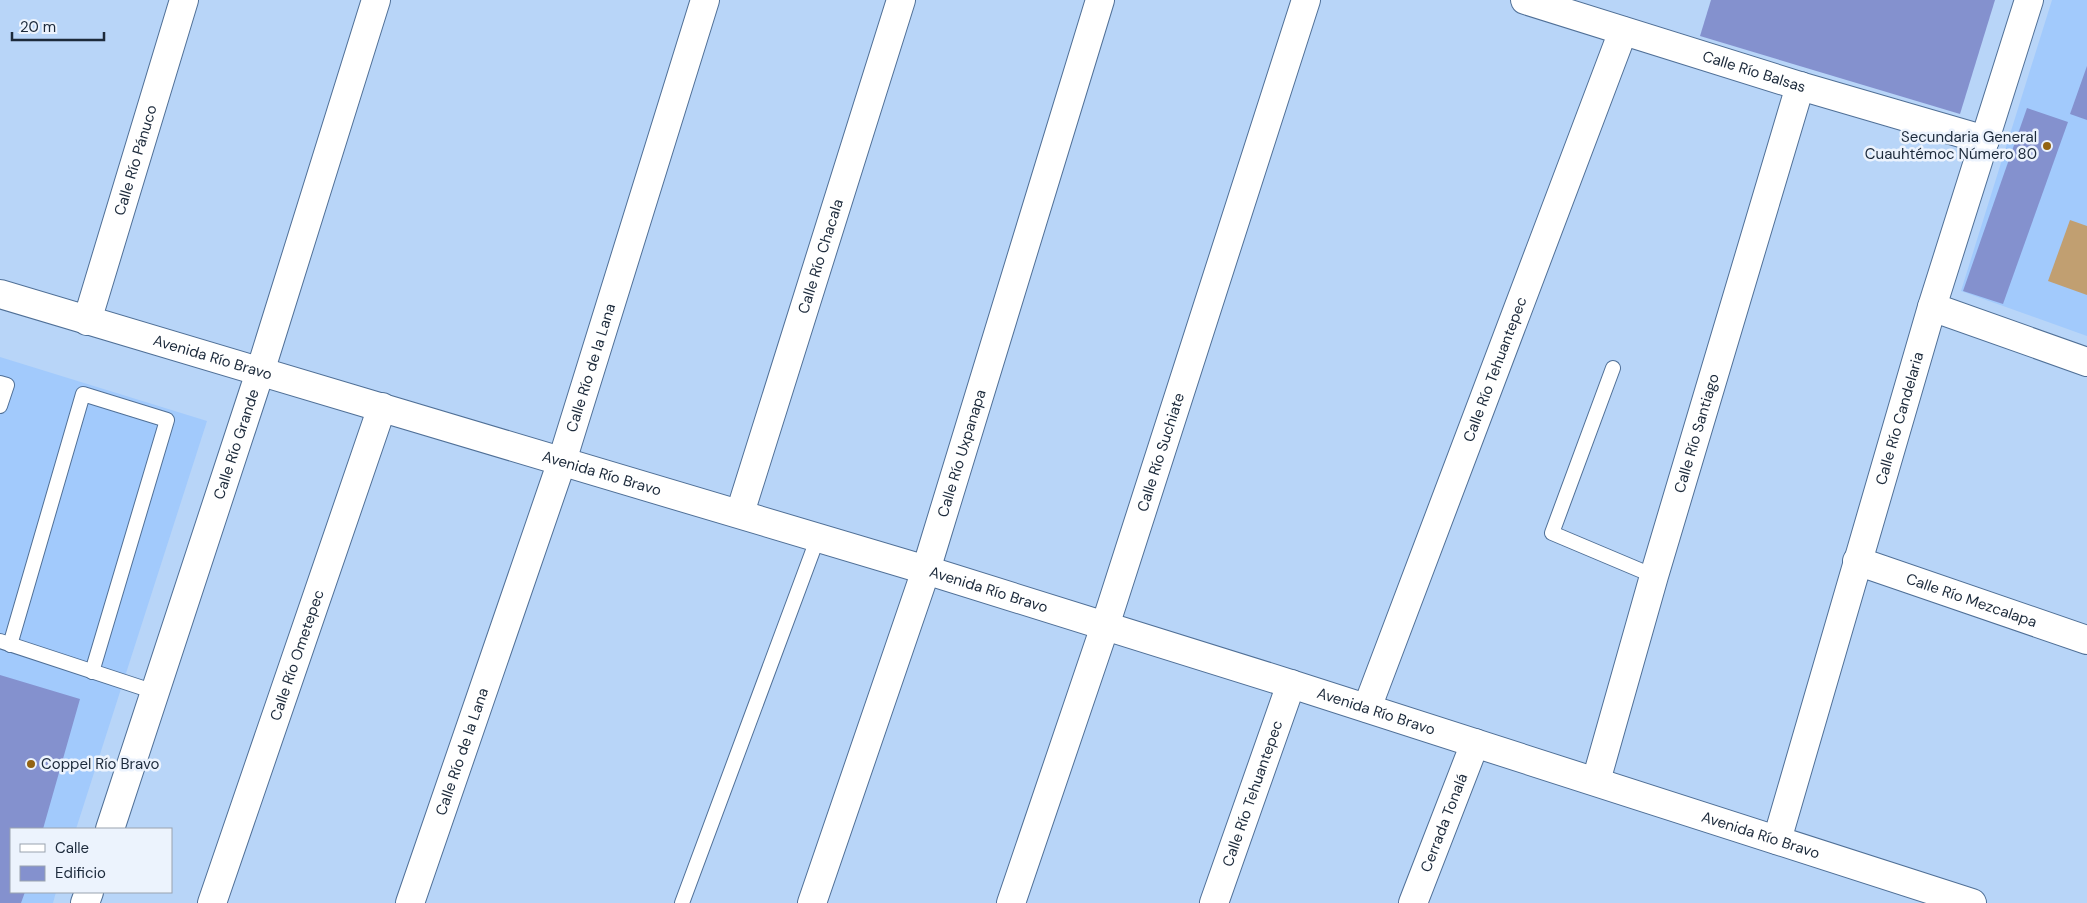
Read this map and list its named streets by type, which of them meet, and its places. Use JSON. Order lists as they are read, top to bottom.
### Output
{
  "streets": {
    "street": [
      "Calle Río Balsas",
      "Calle Río Pánuco",
      "Calle Río Chacala",
      "Avenida Río Bravo",
      "Calle Río de la Lana",
      "Calle Río Tehuantepec",
      "Calle Río Candelaria",
      "Calle Río Santiago",
      "Calle Río Grande",
      "Calle Río Suchiate",
      "Calle Río Uxpanapa",
      "Calle Río Mezcalapa",
      "Calle Río Ometepec",
      "Cerrada Tonalá"
    ]
  },
  "crossings": [
    ["Calle Río Balsas", "Calle Río Tehuantepec"],
    ["Calle Río Balsas", "Calle Río Candelaria"],
    ["Calle Río Balsas", "Calle Río Santiago"],
    ["Calle Río Pánuco", "Avenida Río Bravo"],
    ["Calle Río Chacala", "Avenida Río Bravo"],
    ["Avenida Río Bravo", "Calle Río de la Lana"],
    ["Avenida Río Bravo", "Calle Río Tehuantepec"],
    ["Avenida Río Bravo", "Calle Río Candelaria"],
    ["Avenida Río Bravo", "Calle Río Santiago"],
    ["Avenida Río Bravo", "Calle Río Grande"],
    ["Avenida Río Bravo", "Calle Río Suchiate"],
    ["Avenida Río Bravo", "Calle Río Uxpanapa"],
    ["Avenida Río Bravo", "Calle Río Ometepec"],
    ["Avenida Río Bravo", "Cerrada Tonalá"],
    ["Calle Río Candelaria", "Calle Río Mezcalapa"]
  ],
  "places": ["Secundaria General Cuauhtémoc Número 80", "Coppel Río Bravo"],
  "legend": ["Calle", "Edificio"],
  "scale_bar": "20 m"
}
